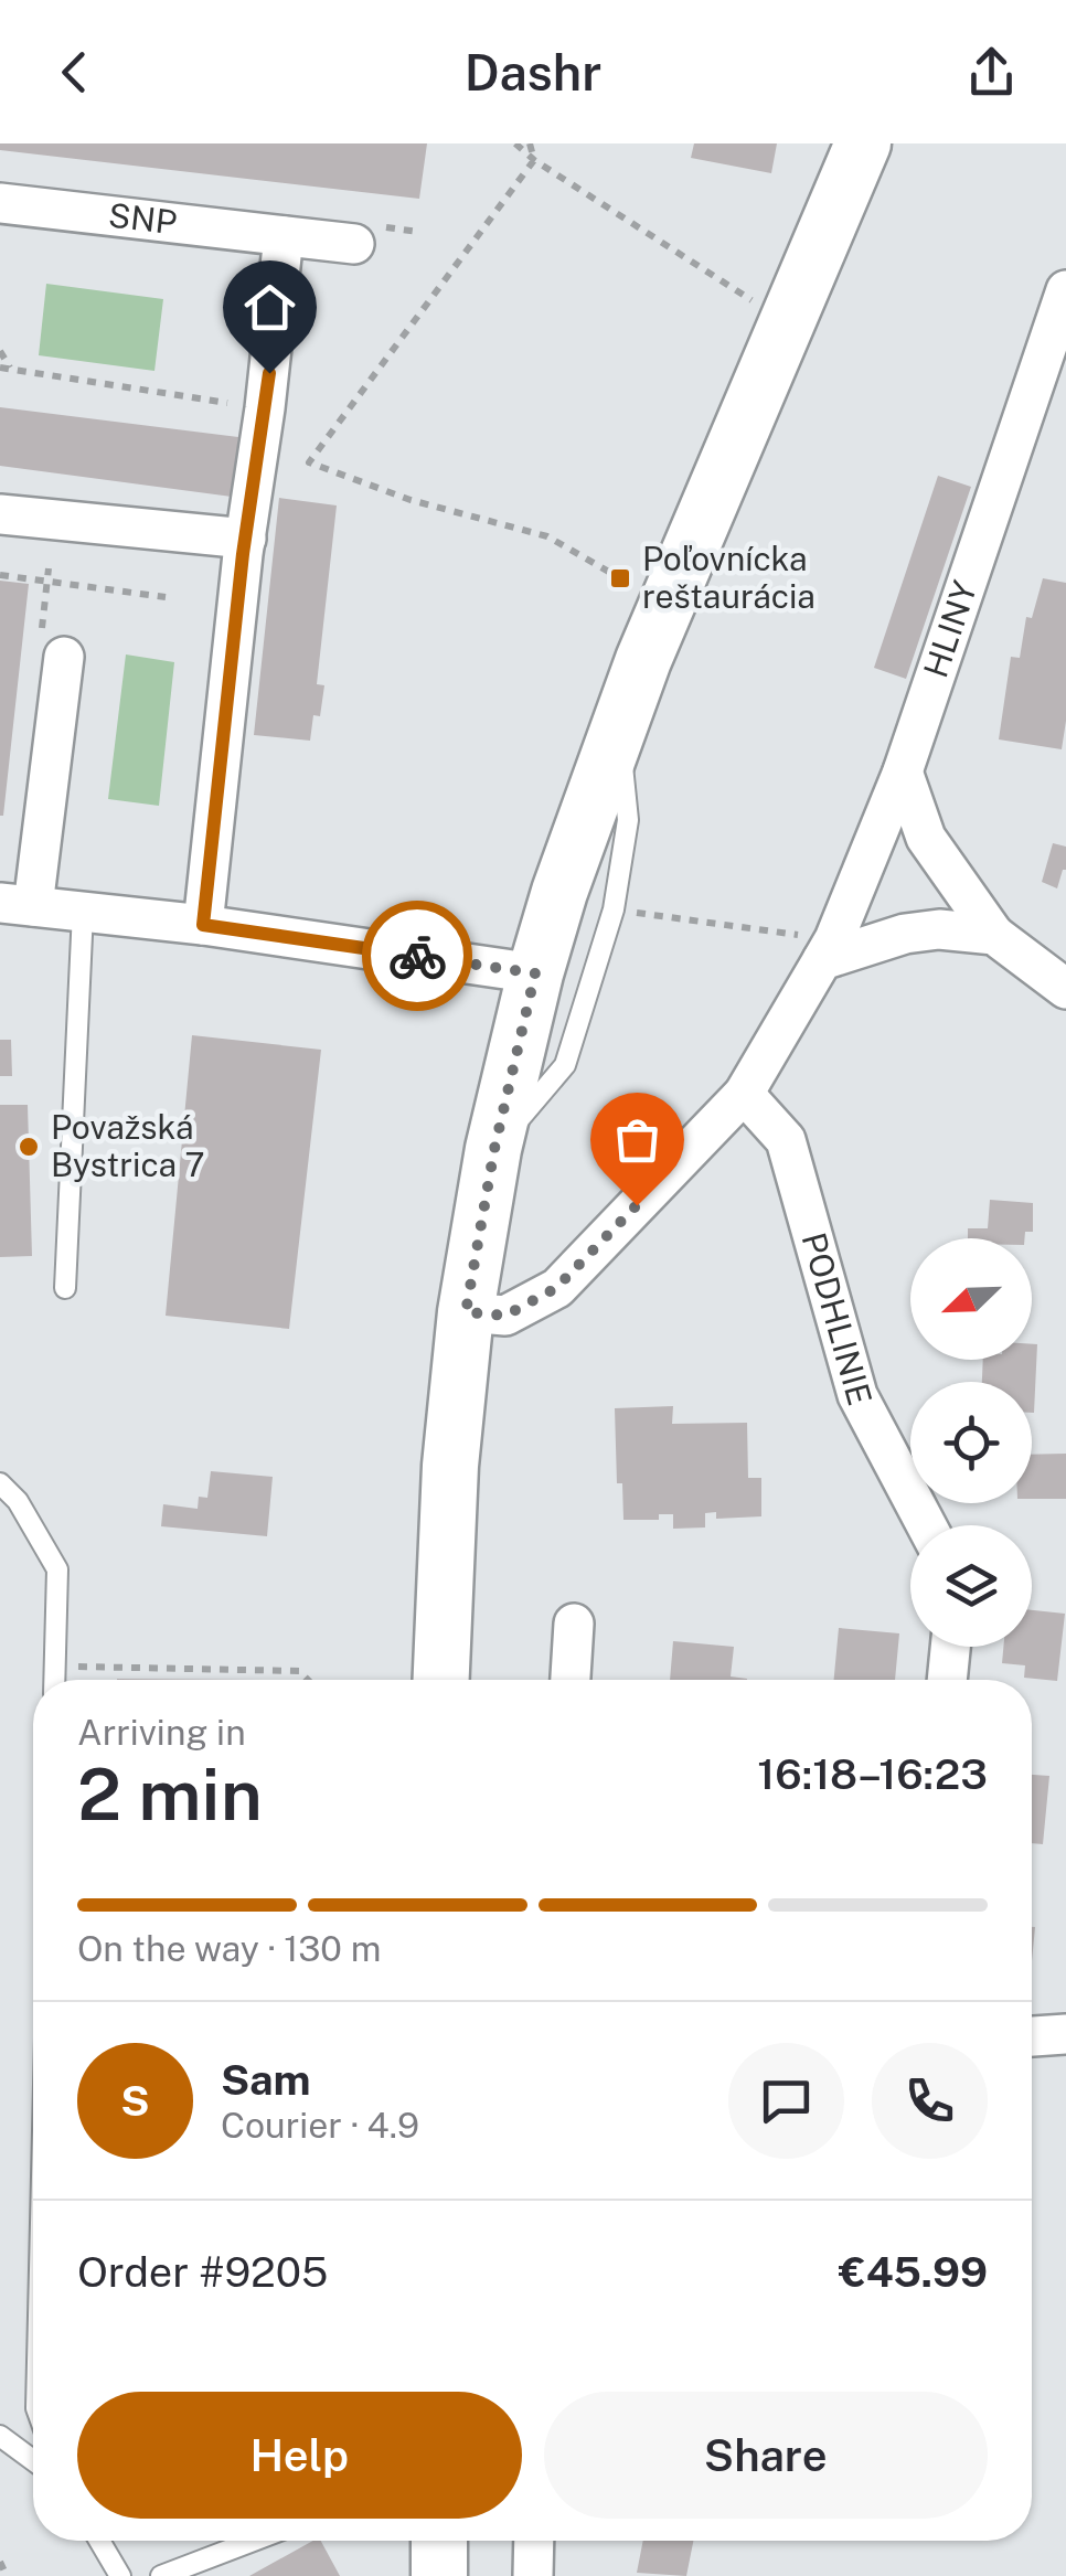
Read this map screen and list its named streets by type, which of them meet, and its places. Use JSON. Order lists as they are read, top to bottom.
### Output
{
  "streets": {
    "street": ["SNP", "HLINY", "PODHLINIE"]
  },
  "crossings": [
    ["HLINY", "PODHLINIE"]
  ],
  "places": {
    "transit": ["Poľovnícka reštaurácia"],
    "other": ["Považská Bystrica 7"]
  },
  "north": "bottom left",
  "page": {
    "header": "Dashr",
    "heading": ["2 min", "Arriving in", "16:18–16:23"],
    "panel": [
      "Sam",
      "Courier · 4.9",
      "Order #9205",
      "€45.99"
    ],
    "bar": "On the way · 130 m",
    "round": "S",
    "buttons": ["Help", "Share"]
  }
}
